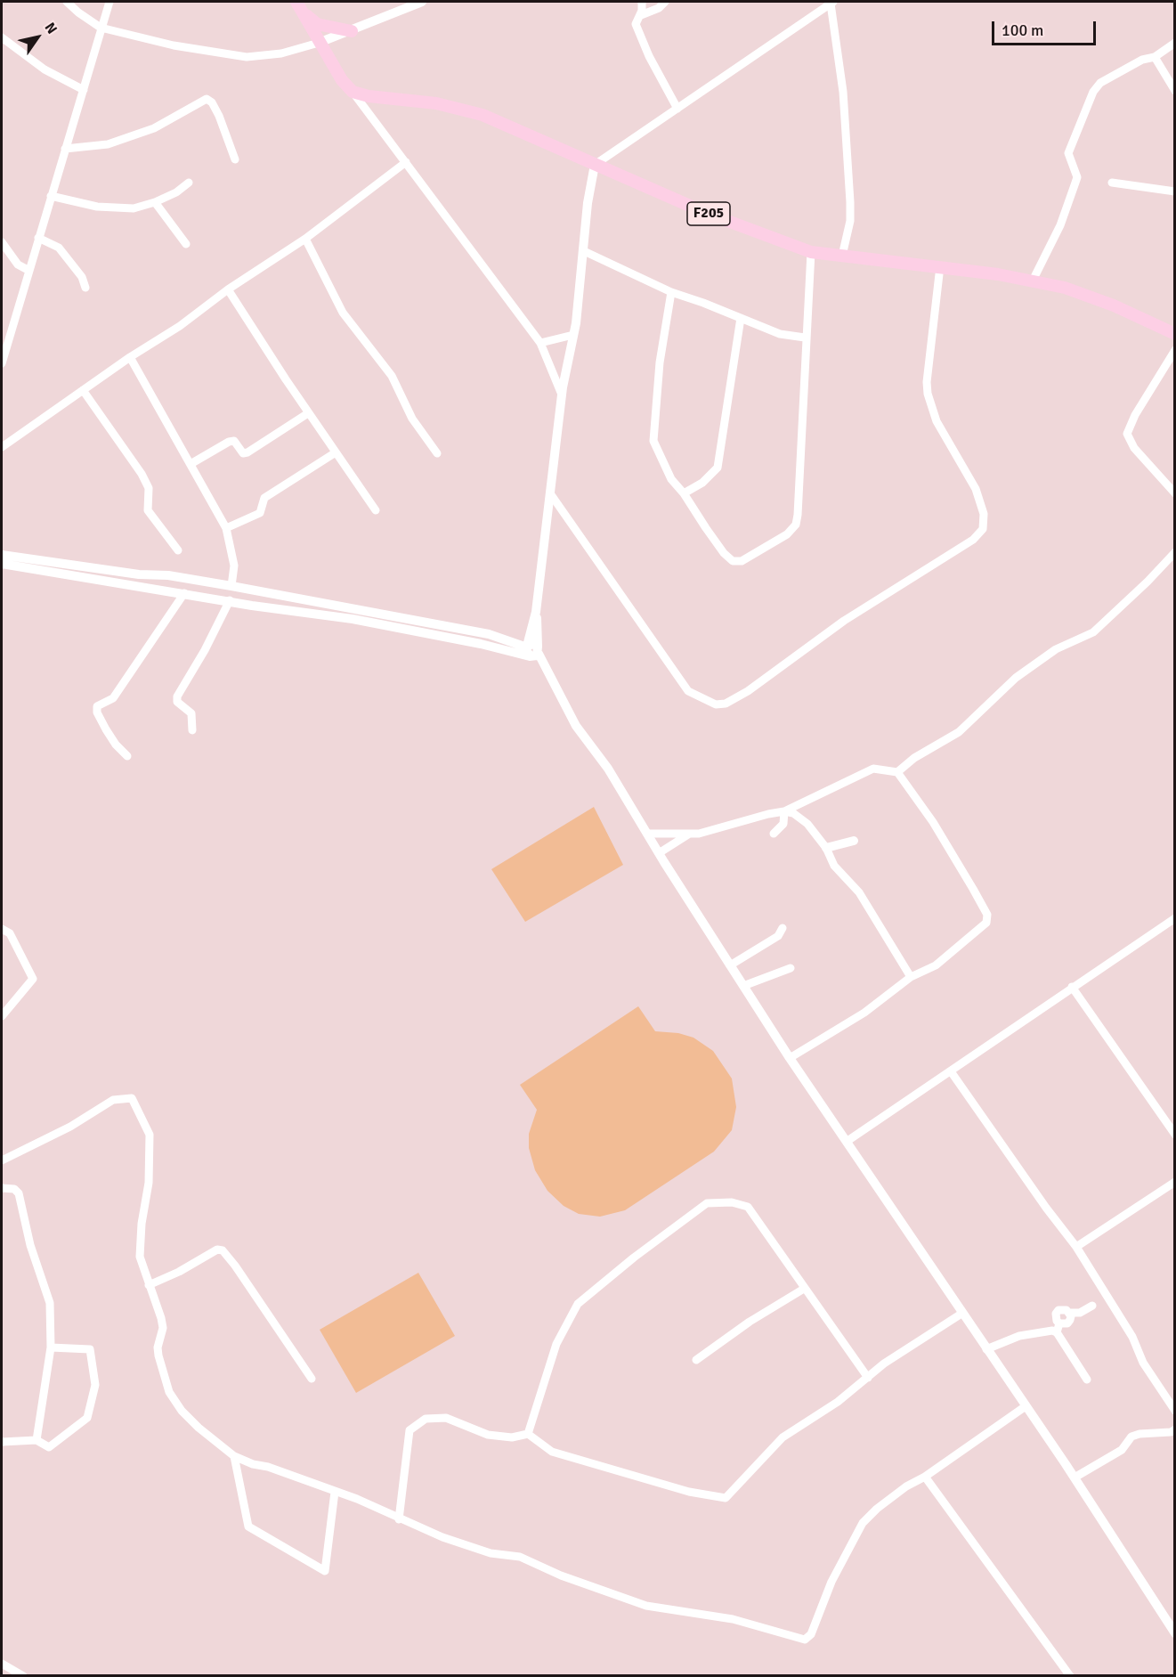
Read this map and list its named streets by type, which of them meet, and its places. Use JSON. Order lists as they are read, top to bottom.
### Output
{
  "streets": {
    "main road": ["F205"]
  },
  "scale_bar": "100 m",
  "north": "top right"
}
